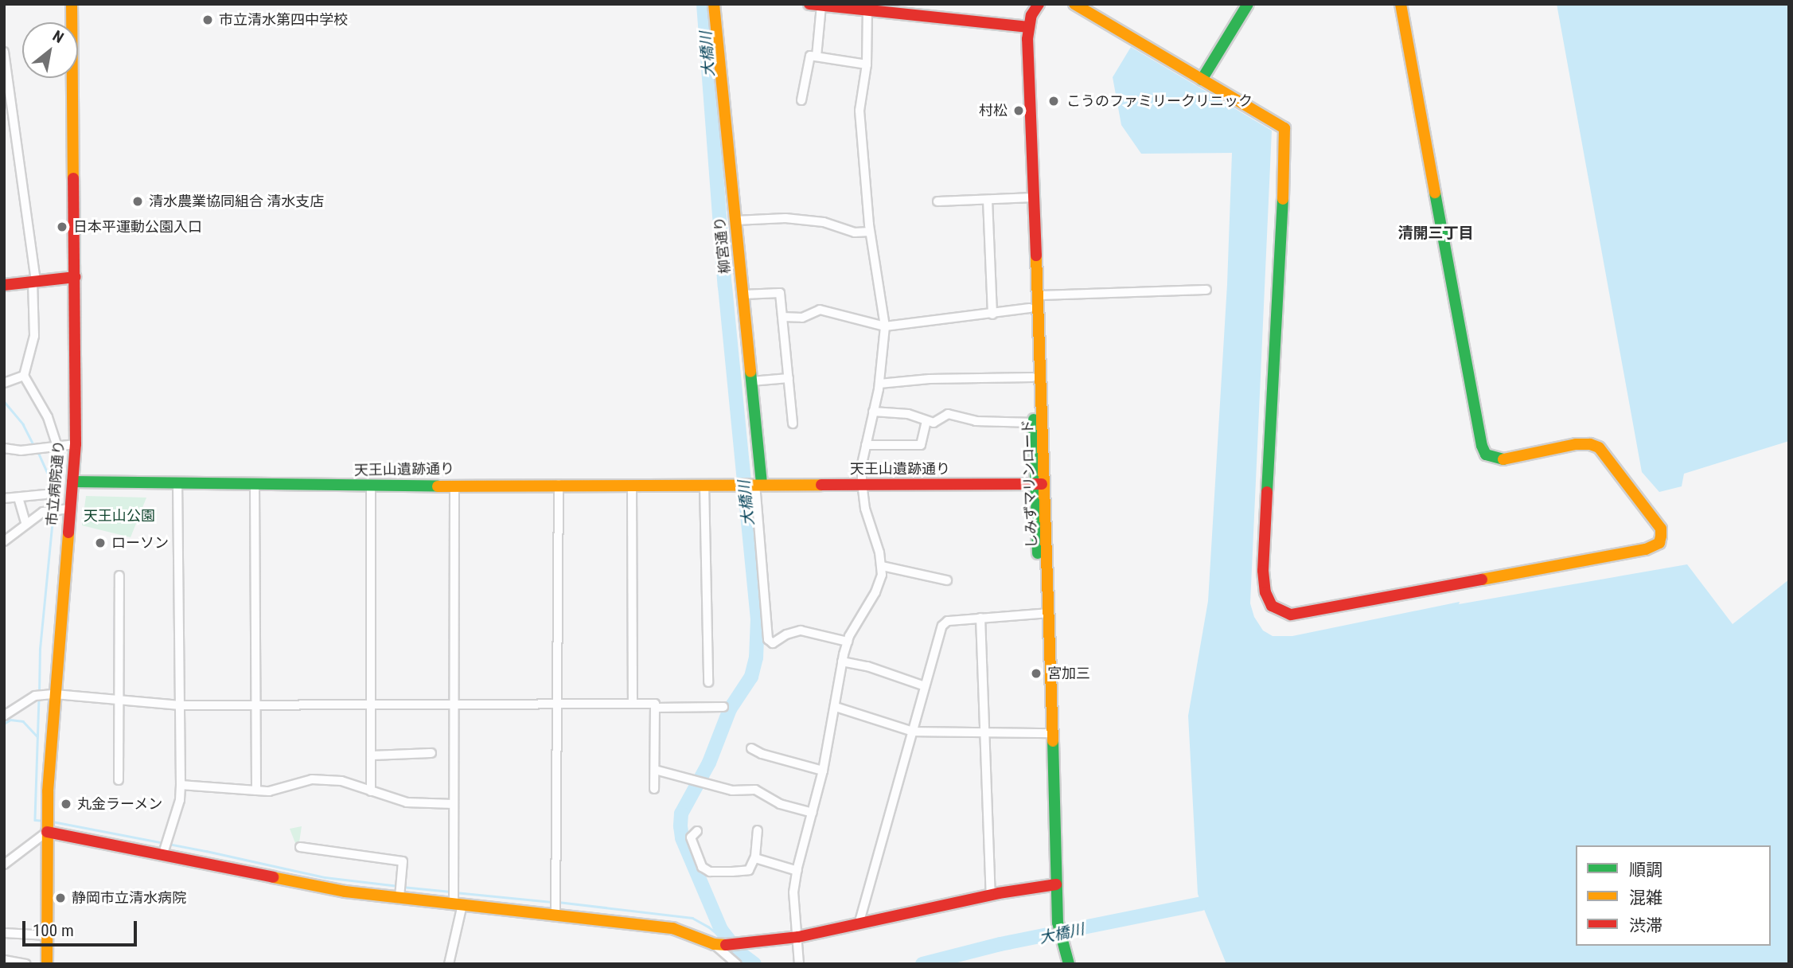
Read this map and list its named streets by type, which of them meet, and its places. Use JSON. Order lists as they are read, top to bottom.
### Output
{
  "streets": {
    "main road": [
      "柳宮通り",
      "天王山遺跡通り",
      "市立病院通り",
      "しみずマリンロード"
    ]
  },
  "crossings": [
    ["柳宮通り", "天王山遺跡通り"],
    ["天王山遺跡通り", "市立病院通り"],
    ["天王山遺跡通り", "しみずマリンロード"]
  ],
  "districts": ["清開三丁目"],
  "water": ["大橋川"],
  "parks": ["天王山公園"],
  "places": [
    "市立清水第四中学校",
    "こうのファミリークリニック",
    "村松",
    "清水農業協同組合 清水支店",
    "日本平運動公園入口",
    "ローソン",
    "宮加三",
    "丸金ラーメン",
    "静岡市立清水病院"
  ],
  "legend": ["順調", "混雑", "渋滞"],
  "scale_bar": "100 m",
  "north": "top right"
}
